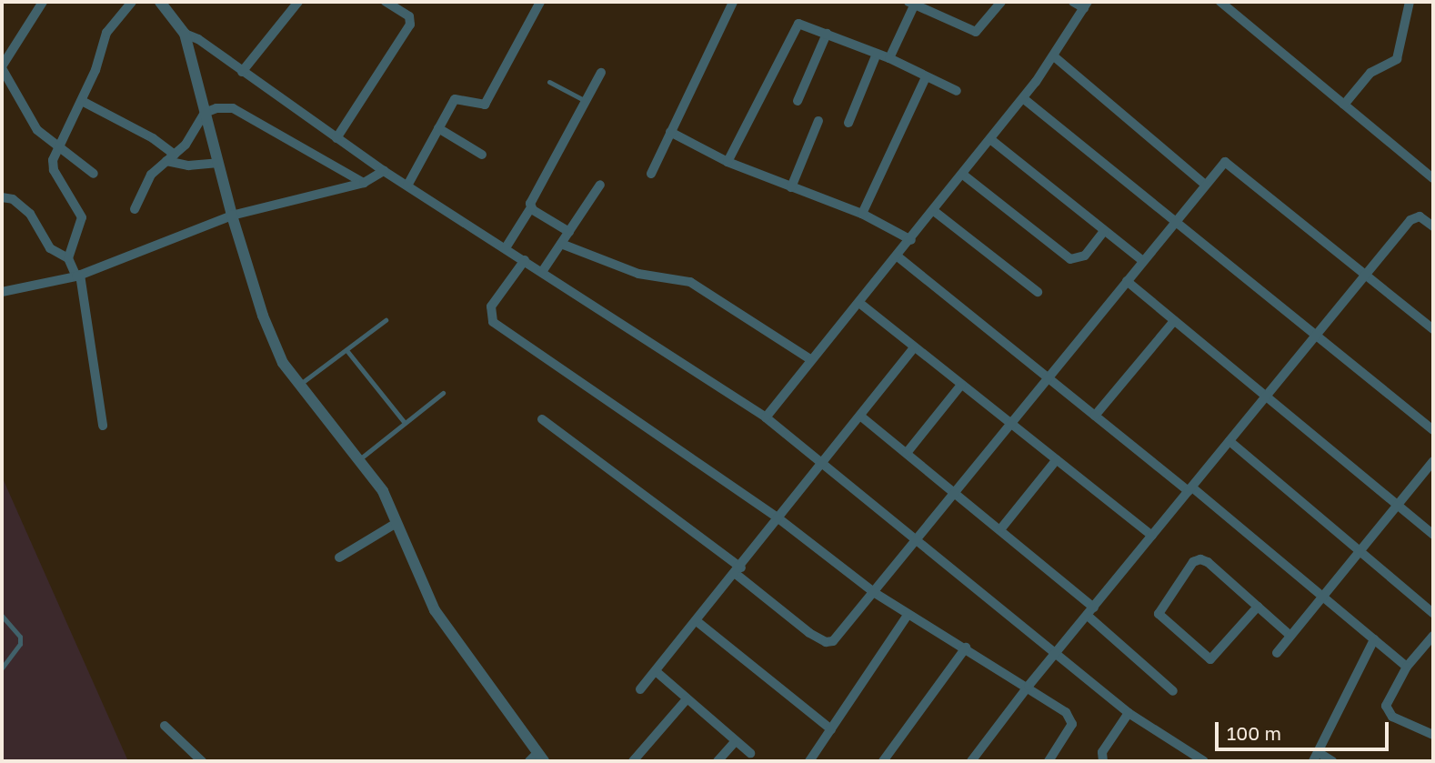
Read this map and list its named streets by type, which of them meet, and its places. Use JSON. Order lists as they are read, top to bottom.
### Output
{
  "scale_bar": "100 m"
}
